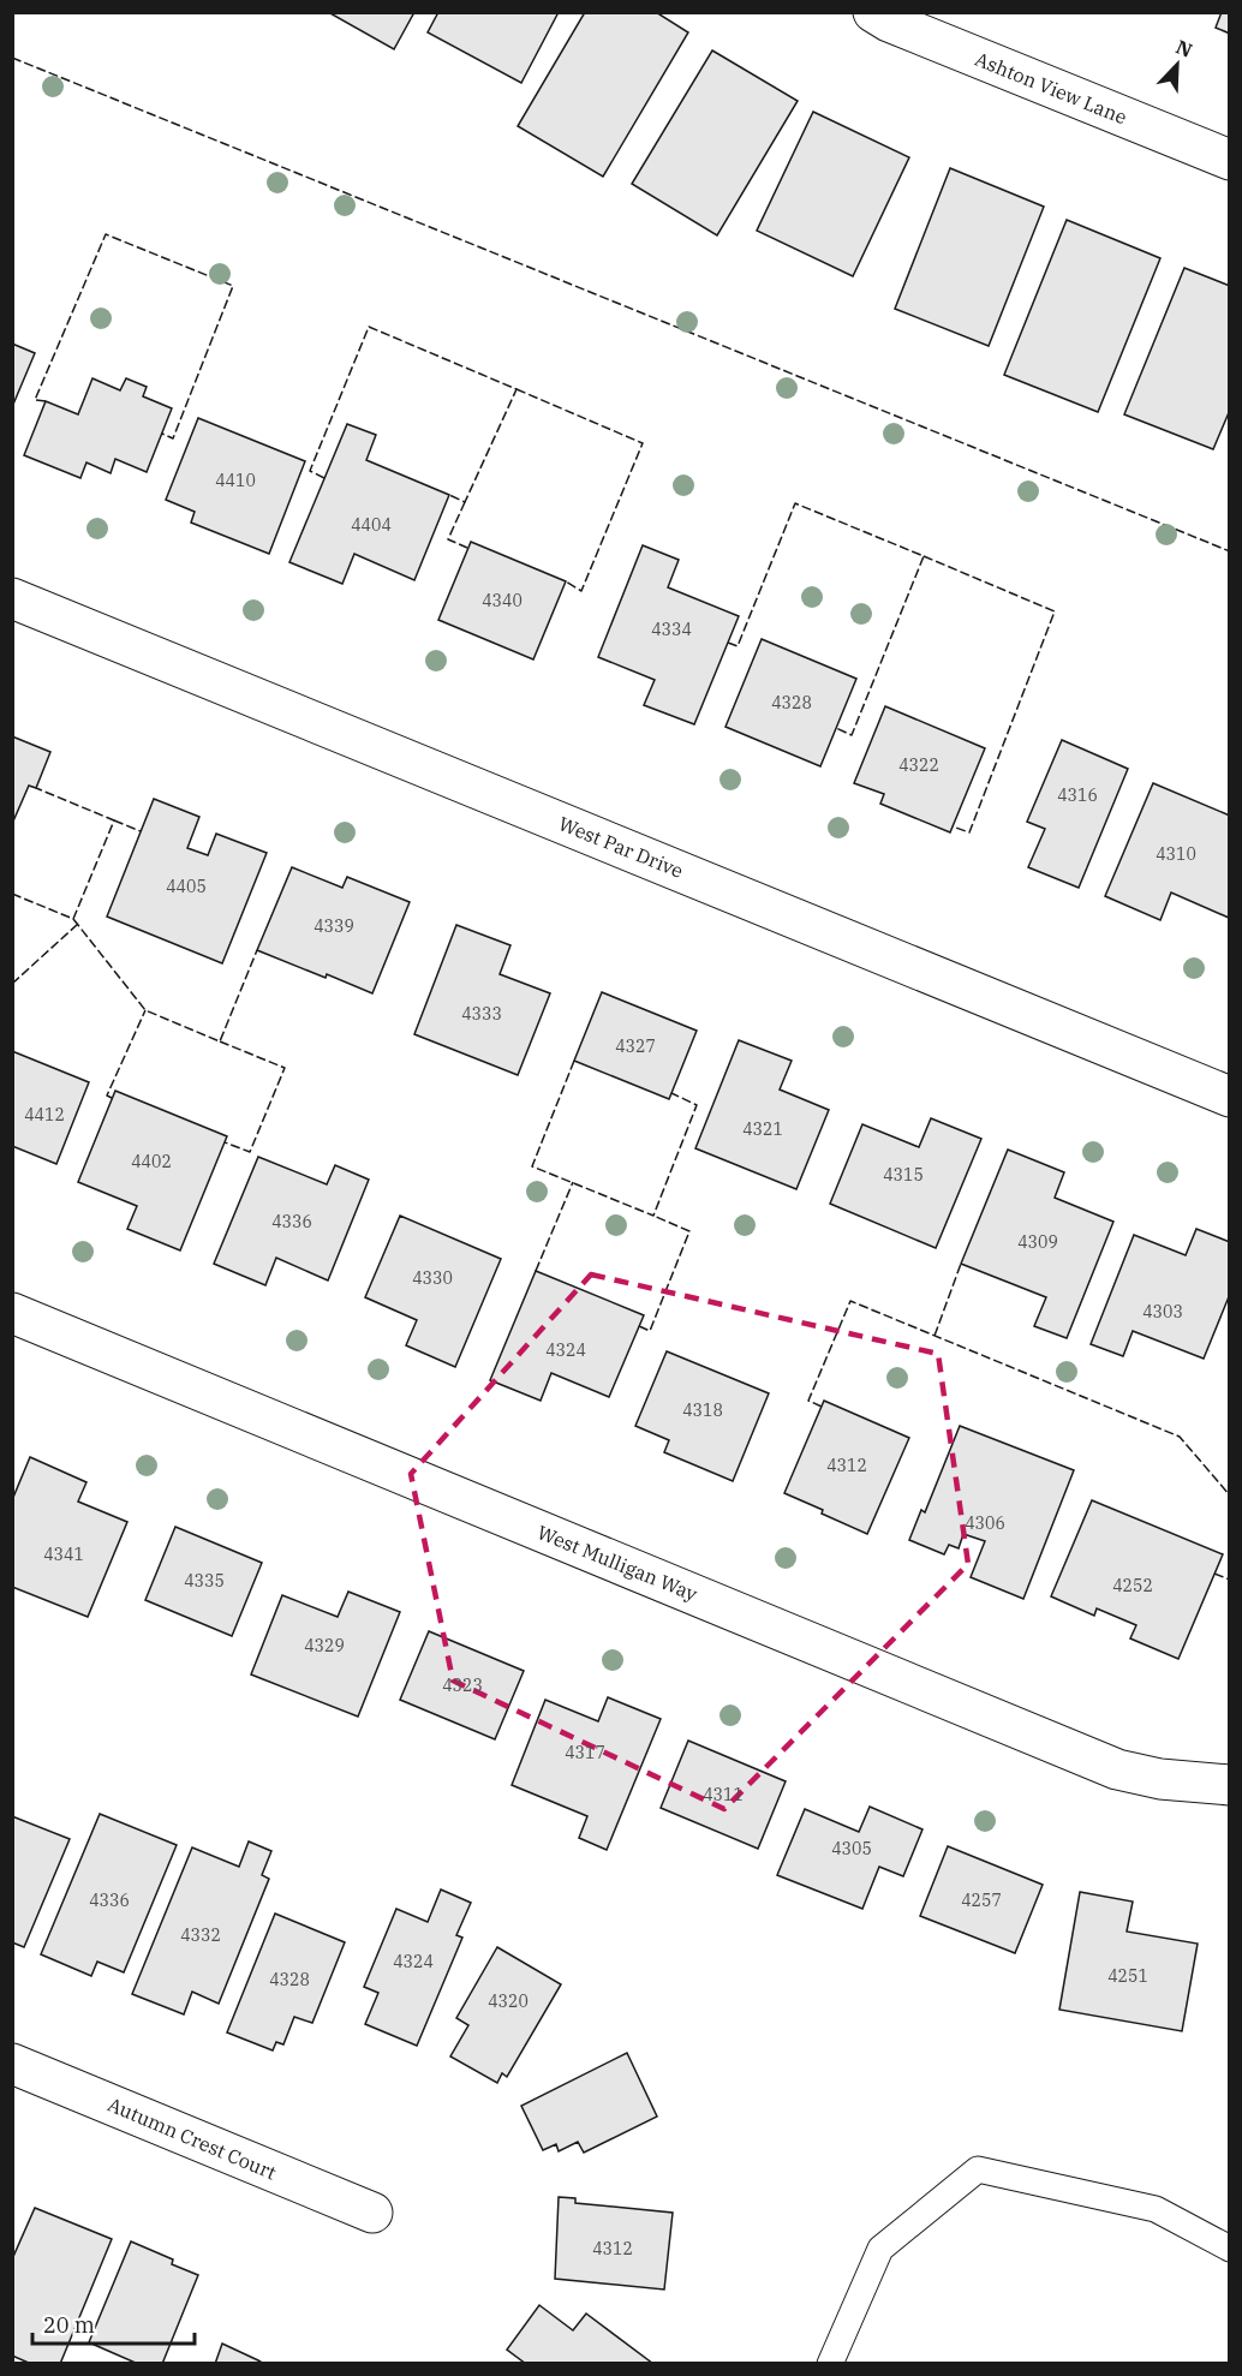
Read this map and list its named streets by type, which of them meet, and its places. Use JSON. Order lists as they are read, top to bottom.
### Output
{
  "streets": {
    "street": [
      "Ashton View Lane",
      "West Par Drive",
      "West Mulligan Way",
      "Autumn Crest Court"
    ]
  },
  "house_numbers": [
    "4410",
    "4404",
    "4340",
    "4334",
    "4328",
    "4322",
    "4316",
    "4310",
    "4405",
    "4339",
    "4333",
    "4327",
    "4412",
    "4321",
    "4402",
    "4315",
    "4336",
    "4309",
    "4330",
    "4303",
    "4324",
    "4318",
    "4312",
    "4306",
    "4341",
    "4335",
    "4252",
    "4329",
    "4323",
    "4317",
    "4311",
    "4305",
    "4336",
    "4257",
    "4332",
    "4324",
    "4251",
    "4328",
    "4320",
    "4312"
  ],
  "scale_bar": "20 m",
  "north": "top right"
}
